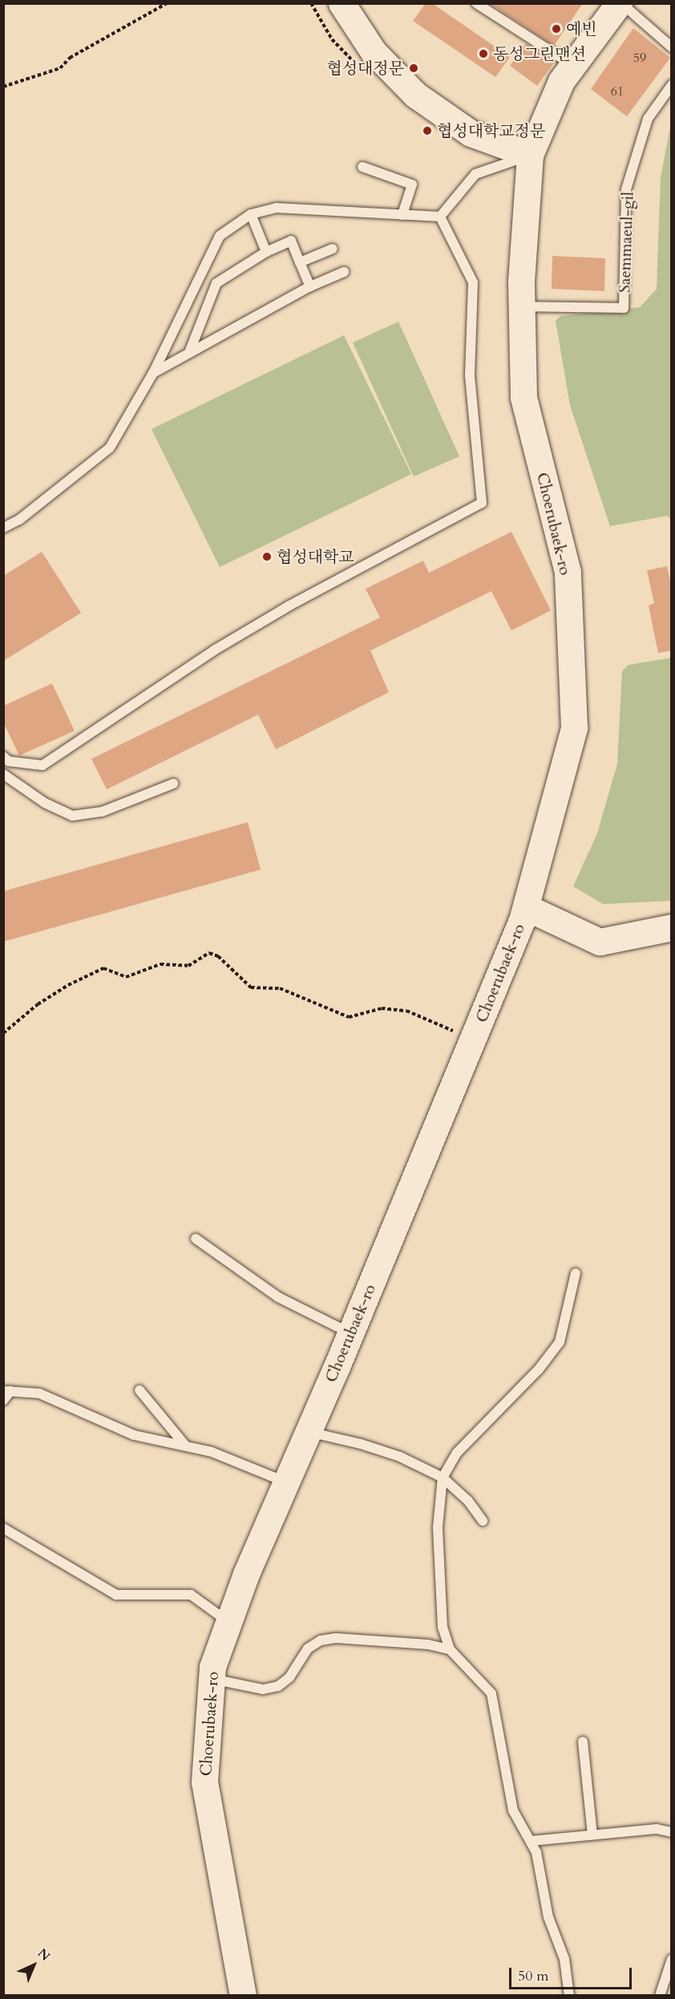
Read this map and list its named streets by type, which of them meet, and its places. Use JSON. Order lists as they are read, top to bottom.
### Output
{
  "streets": {
    "street": ["Choerubaek-ro"],
    "lane": ["Saemmaeul-gil"]
  },
  "crossings": [
    ["Saemmaeul-gil", "Choerubaek-ro"]
  ],
  "places": [
    "예빈",
    "동성그린맨션",
    "협성대정문",
    "협성대학교정문",
    "협성대학교"
  ],
  "house_numbers": ["59", "61"],
  "scale_bar": "50 m",
  "north": "top right"
}
